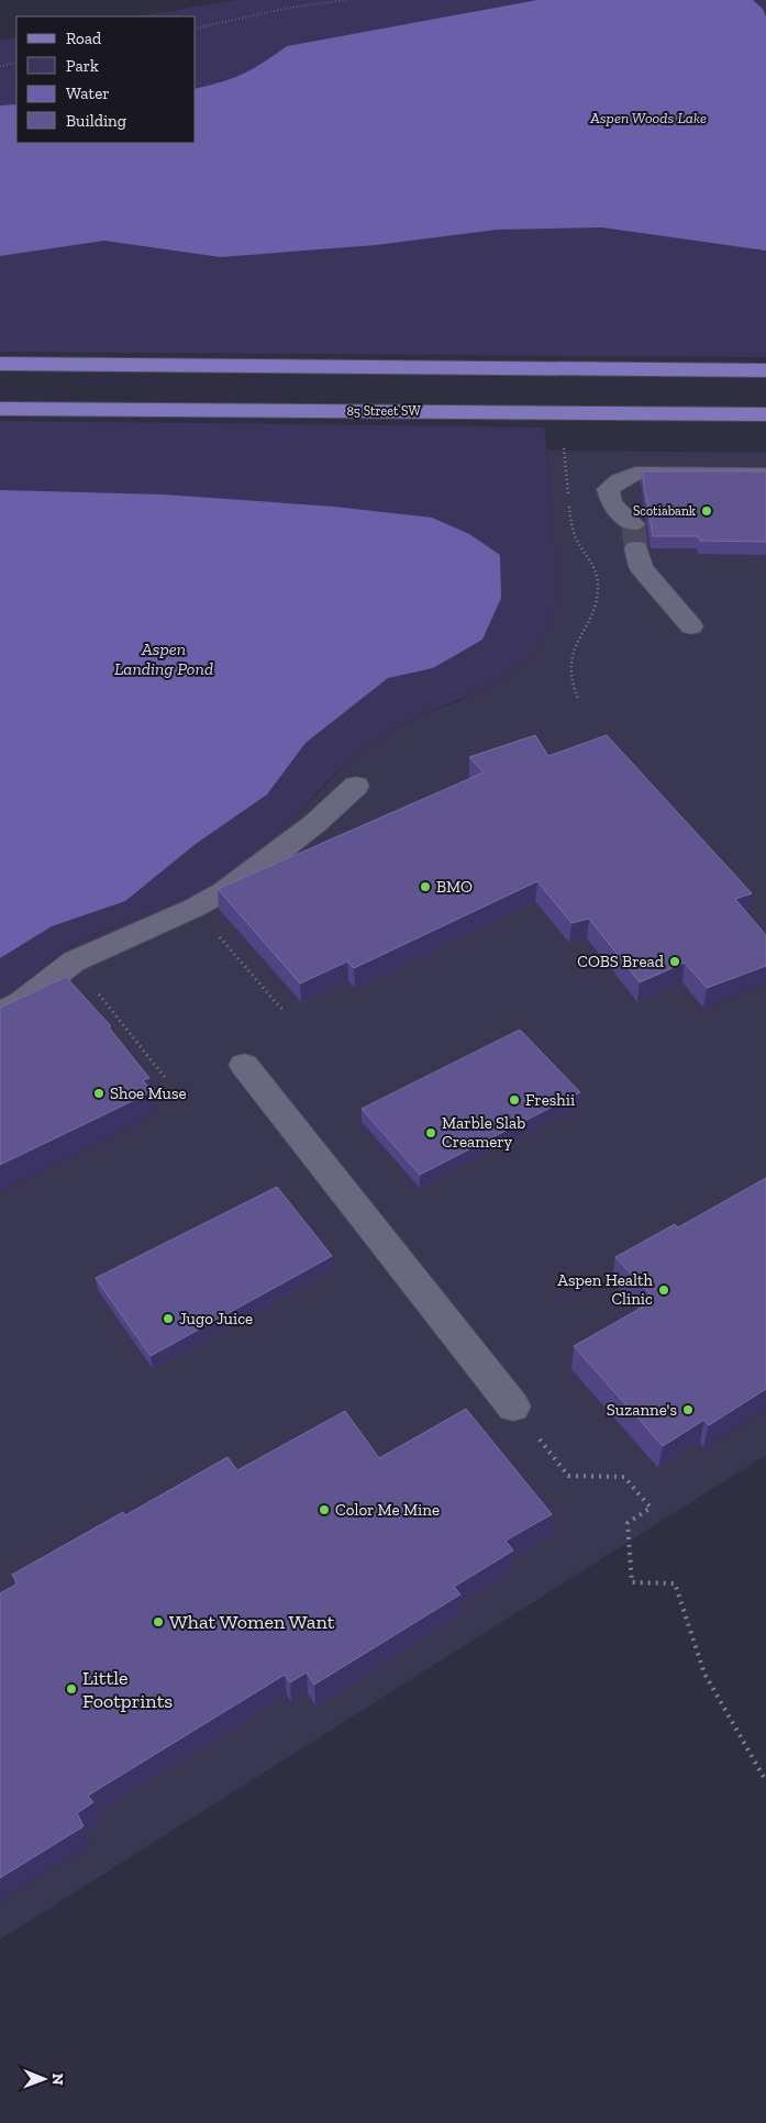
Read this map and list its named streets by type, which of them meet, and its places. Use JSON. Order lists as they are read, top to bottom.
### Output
{
  "streets": {
    "main road": ["85 Street SW"]
  },
  "water": ["Aspen Woods Lake", "Aspen Landing Pond"],
  "places": [
    "Scotiabank",
    "BMO",
    "COBS Bread",
    "Shoe Muse",
    "Freshii",
    "Marble Slab Creamery",
    "Aspen Health Clinic",
    "Jugo Juice",
    "Suzanne's",
    "Color Me Mine",
    "What Women Want",
    "Little Footprints"
  ],
  "legend": [
    "Road",
    "Park",
    "Water",
    "Building"
  ],
  "north": "right"
}
